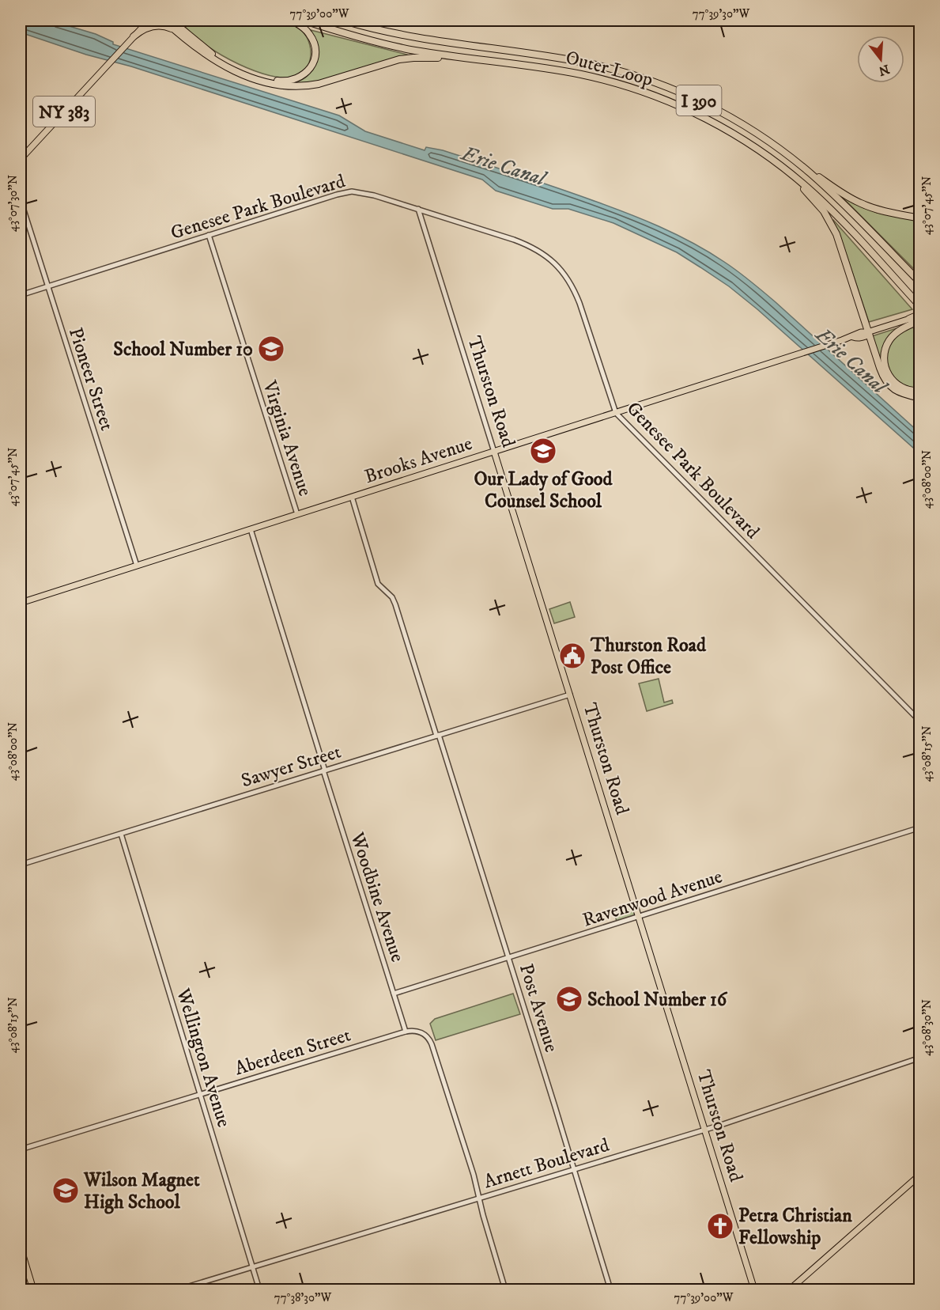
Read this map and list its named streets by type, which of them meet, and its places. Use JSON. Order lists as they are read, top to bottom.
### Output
{
  "streets": {
    "highway": ["Outer Loop", "I 390"],
    "main road": ["NY 383", "Thurston Road", "Brooks Avenue"],
    "street": [
      "Genesee Park Boulevard",
      "Pioneer Street",
      "Virginia Avenue",
      "Sawyer Street",
      "Woodbine Avenue",
      "Ravenwood Avenue",
      "Post Avenue",
      "Aberdeen Street",
      "Wellington Avenue",
      "Arnett Boulevard"
    ]
  },
  "crossings": [
    ["Genesee Park Boulevard", "Pioneer Street"],
    ["Genesee Park Boulevard", "Thurston Road"],
    ["Genesee Park Boulevard", "Virginia Avenue"],
    ["Genesee Park Boulevard", "Brooks Avenue"],
    ["Pioneer Street", "Brooks Avenue"],
    ["Thurston Road", "Brooks Avenue"],
    ["Thurston Road", "Sawyer Street"],
    ["Thurston Road", "Ravenwood Avenue"],
    ["Thurston Road", "Arnett Boulevard"],
    ["Virginia Avenue", "Brooks Avenue"],
    ["Brooks Avenue", "Woodbine Avenue"],
    ["Brooks Avenue", "Post Avenue"],
    ["Sawyer Street", "Woodbine Avenue"],
    ["Sawyer Street", "Post Avenue"],
    ["Sawyer Street", "Wellington Avenue"],
    ["Woodbine Avenue", "Ravenwood Avenue"],
    ["Woodbine Avenue", "Aberdeen Street"],
    ["Ravenwood Avenue", "Post Avenue"],
    ["Post Avenue", "Arnett Boulevard"],
    ["Aberdeen Street", "Wellington Avenue"],
    ["Aberdeen Street", "Arnett Boulevard"],
    ["Wellington Avenue", "Arnett Boulevard"]
  ],
  "water": ["Erie Canal"],
  "places": {
    "school or university": [
      "School Number 10",
      "Our Lady of Good Counsel School",
      "School Number 16",
      "Wilson Magnet High School"
    ],
    "public building": ["Thurston Road Post Office"],
    "church": ["Petra Christian Fellowship"]
  },
  "north": "bottom",
  "coordinates": [
    "77°39'00\"W",
    "77°39'30\"W",
    "43°07'30\"N",
    "43°07'45\"N",
    "43°08'00\"N",
    "43°08'15\"N",
    "43°08'30\"N",
    "77°38'30\"W"
  ]
}
